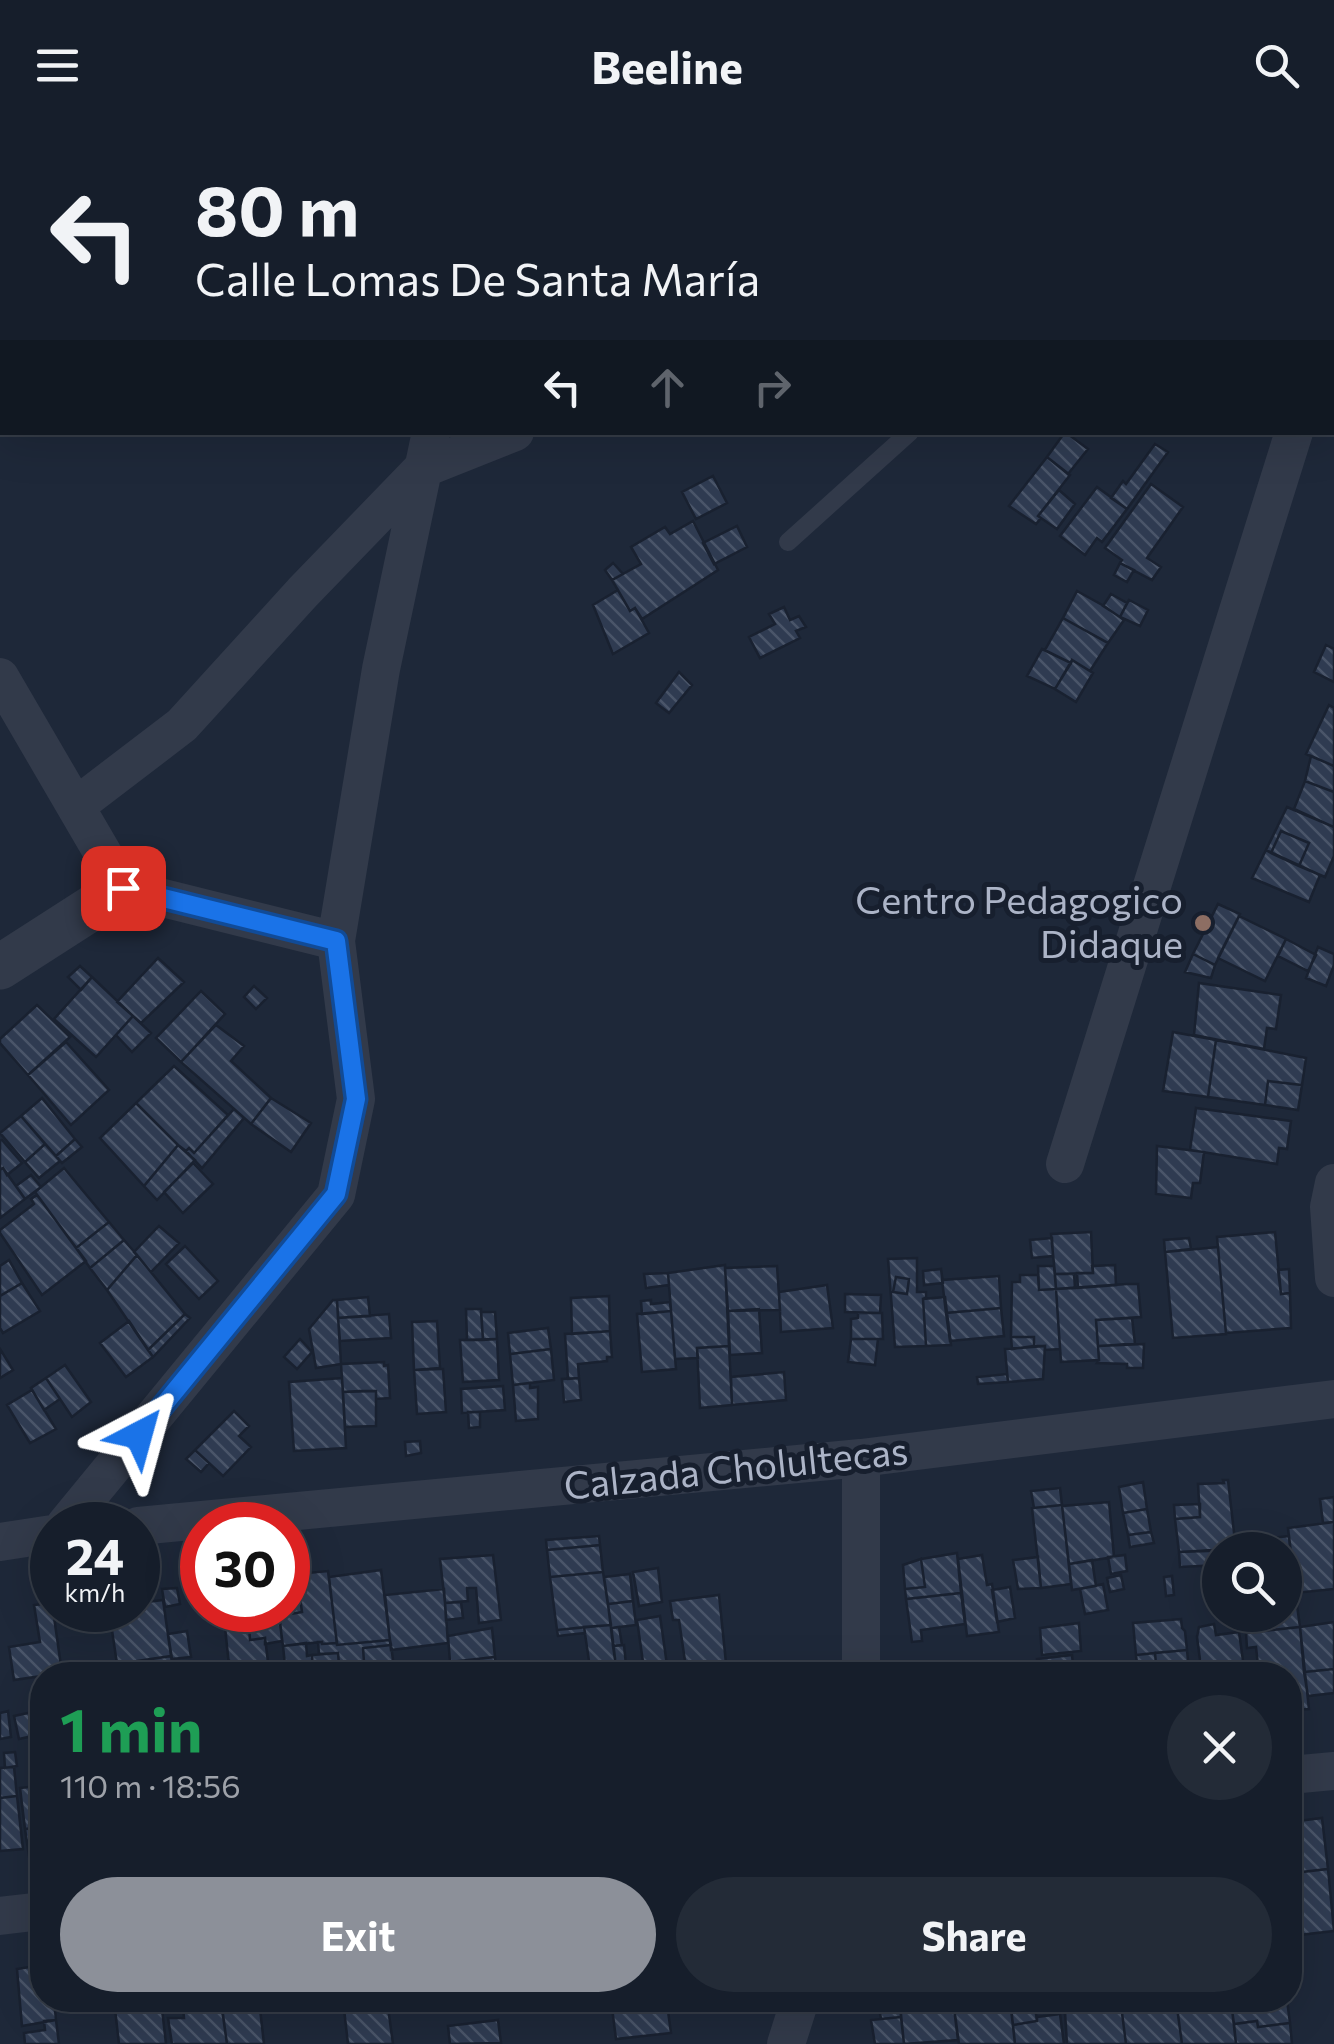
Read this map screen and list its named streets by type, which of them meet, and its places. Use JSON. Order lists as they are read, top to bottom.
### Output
{
  "streets": {
    "street": ["Calzada Cholultecas"]
  },
  "places": ["Centro Pedagogico Didaque"],
  "page": {
    "header": "Beeline",
    "turn": ["80 m", "Calle Lomas De Santa María"],
    "speed": "24 km/h",
    "limit": "30",
    "heading": ["1 min", "110 m · 18:56"],
    "buttons": ["Exit", "Share"]
  }
}
